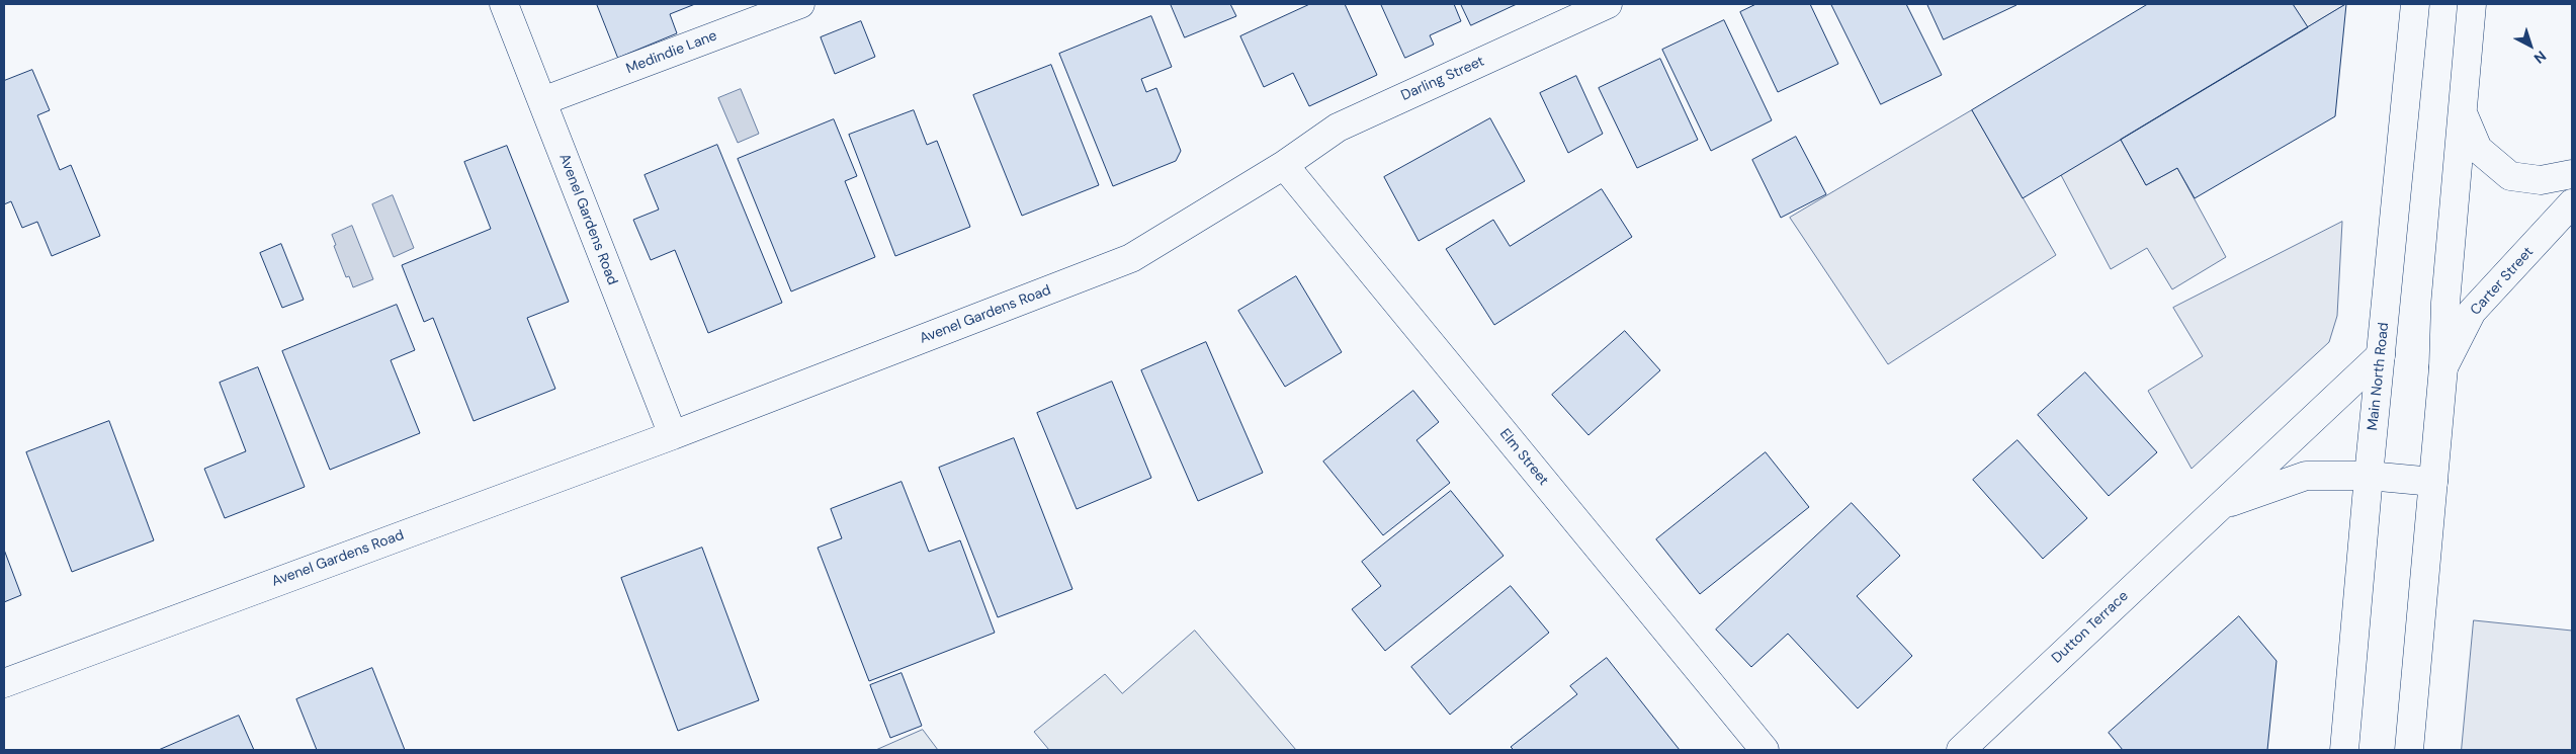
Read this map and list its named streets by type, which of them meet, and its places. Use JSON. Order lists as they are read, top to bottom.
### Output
{
  "streets": {
    "main road": [
      "Medindie Lane",
      "Darling Street",
      "Avenel Gardens Road",
      "Carter Street",
      "Main North Road",
      "Elm Street",
      "Dutton Terrace"
    ]
  },
  "crossings": [
    ["Medindie Lane", "Avenel Gardens Road"],
    ["Darling Street", "Avenel Gardens Road"],
    ["Darling Street", "Elm Street"],
    ["Avenel Gardens Road", "Elm Street"],
    ["Main North Road", "Dutton Terrace"]
  ],
  "north": "bottom right"
}
